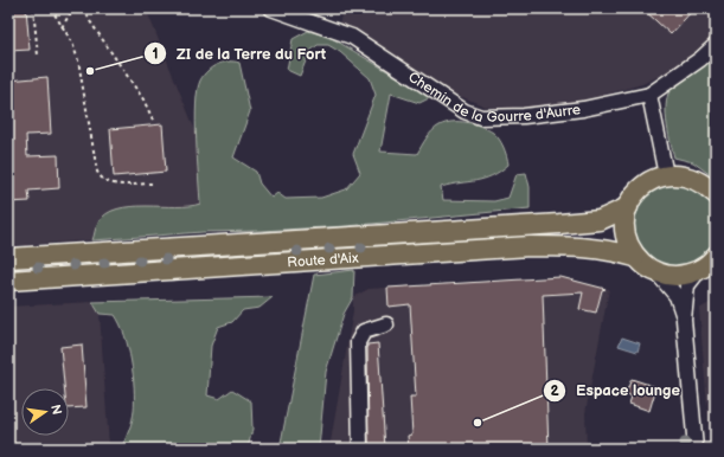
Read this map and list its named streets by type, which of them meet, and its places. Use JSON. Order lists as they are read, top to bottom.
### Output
{
  "streets": {
    "main road": ["Route d'Aix"],
    "street": ["Chemin de la Gourre d'Aurre"]
  },
  "places": ["ZI de la Terre du Fort", "Espace lounge"],
  "north": "right"
}
